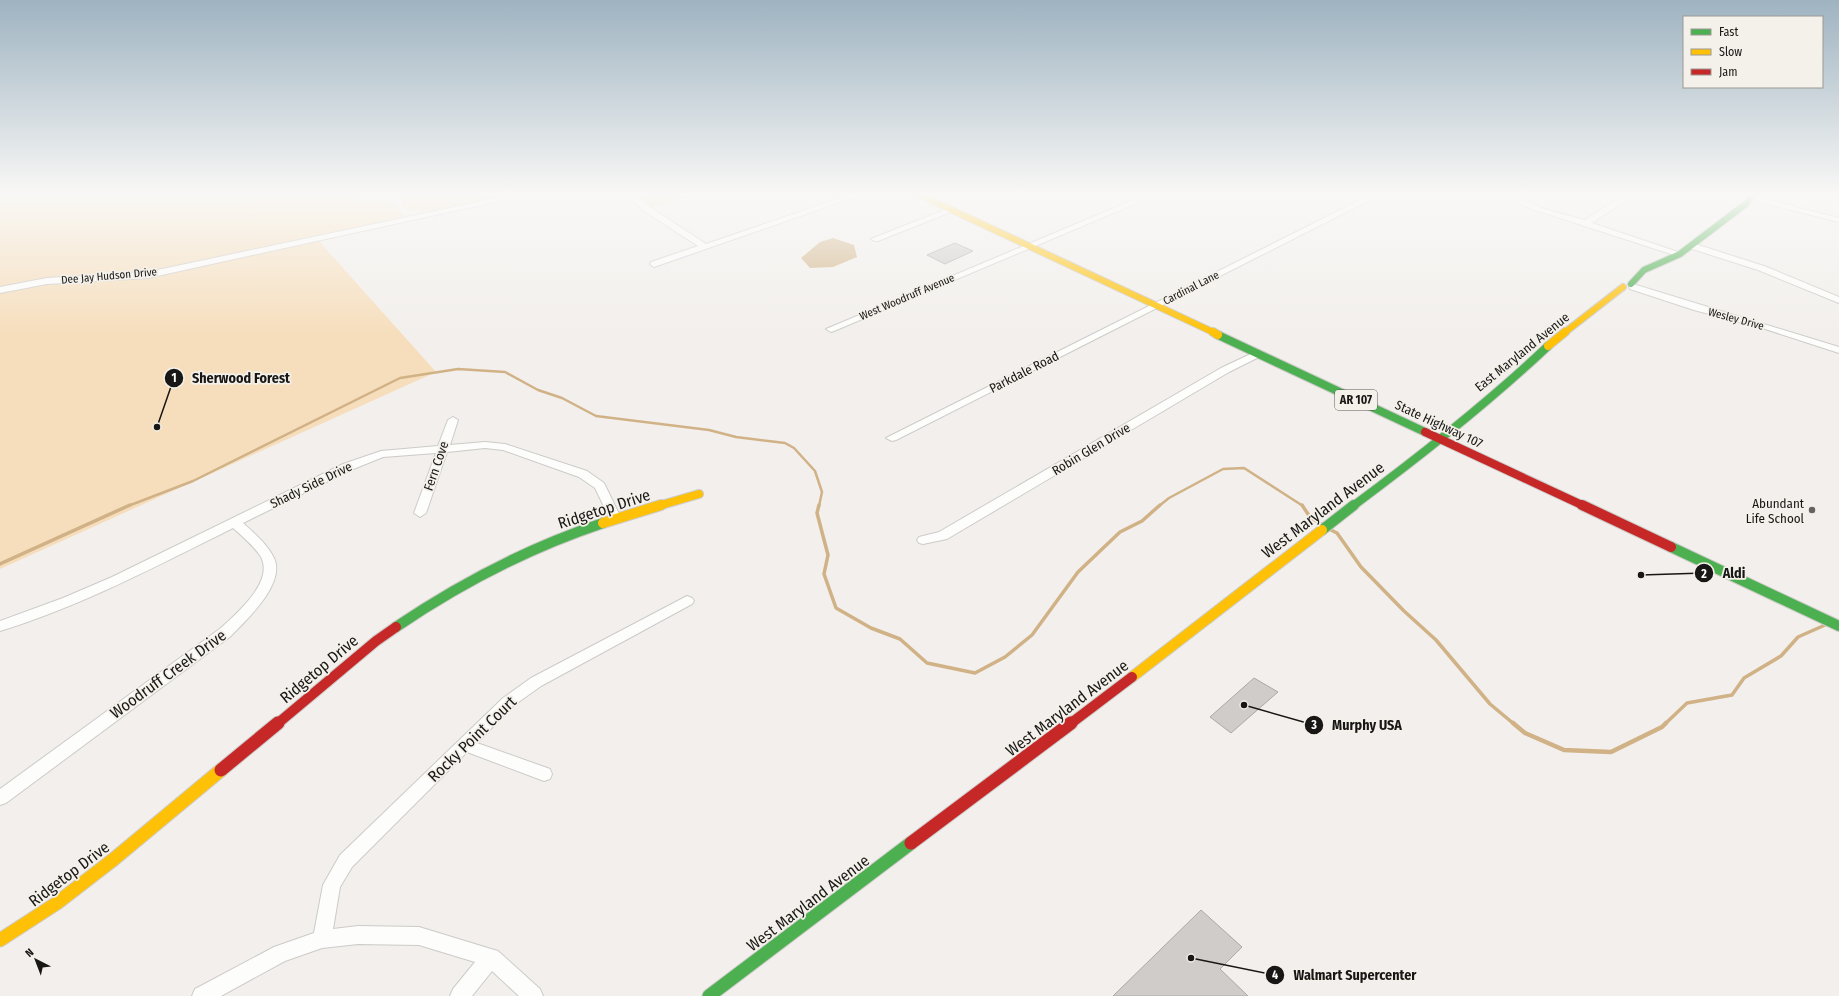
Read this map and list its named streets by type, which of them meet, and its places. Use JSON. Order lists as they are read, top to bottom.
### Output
{
  "streets": {
    "street": [
      "Dee Jay Hudson Drive",
      "Cardinal Lane",
      "West Woodruff Avenue",
      "Wesley Drive",
      "East Maryland Avenue",
      "Parkdale Road",
      "AR 107",
      "State Highway 107",
      "Robin Glen Drive",
      "Fern Cove",
      "Shady Side Drive",
      "Ridgetop Drive",
      "West Maryland Avenue",
      "Woodruff Creek Drive",
      "Rocky Point Court"
    ]
  },
  "crossings": [
    ["Cardinal Lane", "Parkdale Road"],
    ["Cardinal Lane", "State Highway 107"],
    ["West Woodruff Avenue", "State Highway 107"],
    ["Wesley Drive", "East Maryland Avenue"],
    ["East Maryland Avenue", "State Highway 107"],
    ["East Maryland Avenue", "West Maryland Avenue"],
    ["Parkdale Road", "State Highway 107"],
    ["State Highway 107", "Robin Glen Drive"],
    ["State Highway 107", "West Maryland Avenue"],
    ["Fern Cove", "Shady Side Drive"],
    ["Shady Side Drive", "Ridgetop Drive"],
    ["Shady Side Drive", "Woodruff Creek Drive"]
  ],
  "places": [
    "Sherwood Forest",
    "Abundant Life School",
    "Aldi",
    "Murphy USA",
    "Walmart Supercenter"
  ],
  "legend": ["Fast", "Slow", "Jam"],
  "north": "top left"
}
